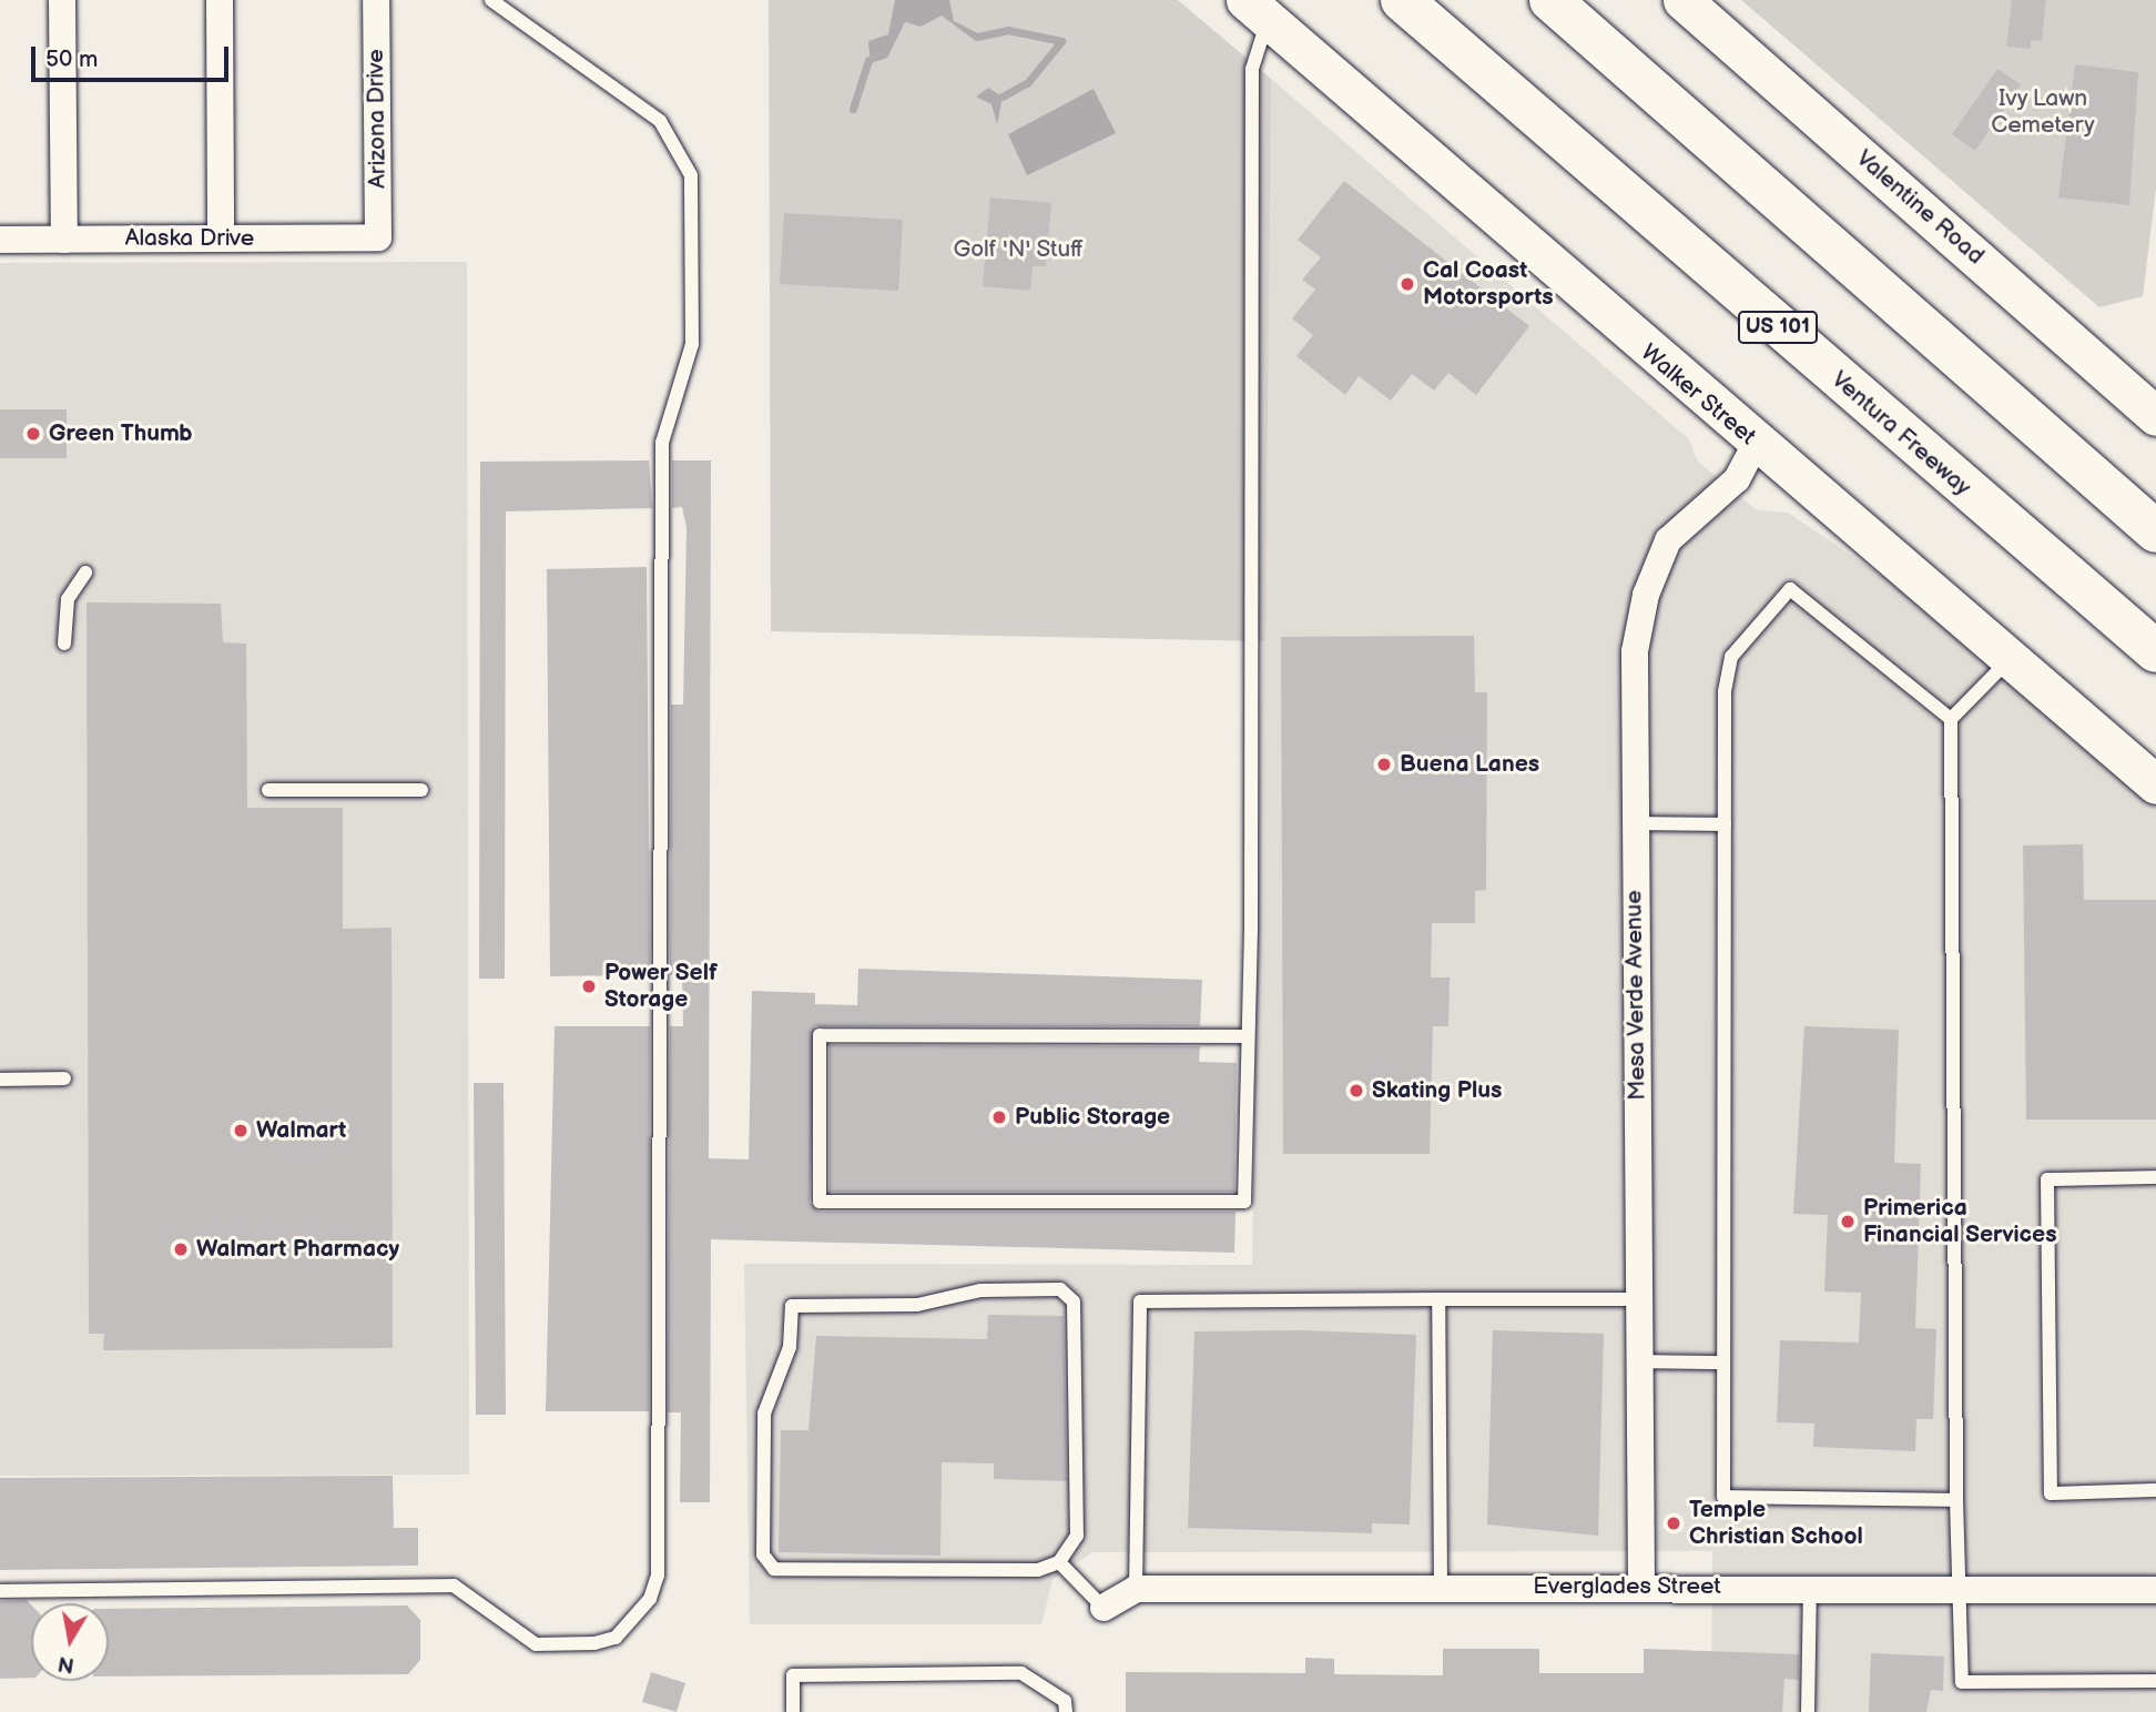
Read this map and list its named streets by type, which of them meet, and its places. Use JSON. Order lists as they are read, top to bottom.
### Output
{
  "streets": {
    "highway": ["US 101", "Ventura Freeway"],
    "street": [
      "Arizona Drive",
      "Valentine Road",
      "Alaska Drive",
      "Walker Street",
      "Mesa Verde Avenue",
      "Everglades Street"
    ]
  },
  "crossings": [
    ["Arizona Drive", "Alaska Drive"],
    ["Walker Street", "Mesa Verde Avenue"],
    ["Mesa Verde Avenue", "Everglades Street"]
  ],
  "parks": ["Ivy Lawn Cemetery", "Golf 'N' Stuff"],
  "places": [
    "Cal Coast Motorsports",
    "Green Thumb",
    "Buena Lanes",
    "Power Self Storage",
    "Skating Plus",
    "Public Storage",
    "Walmart",
    "Primerica Financial Services",
    "Walmart Pharmacy",
    "Temple Christian School"
  ],
  "scale_bar": "50 m",
  "north": "bottom"
}
